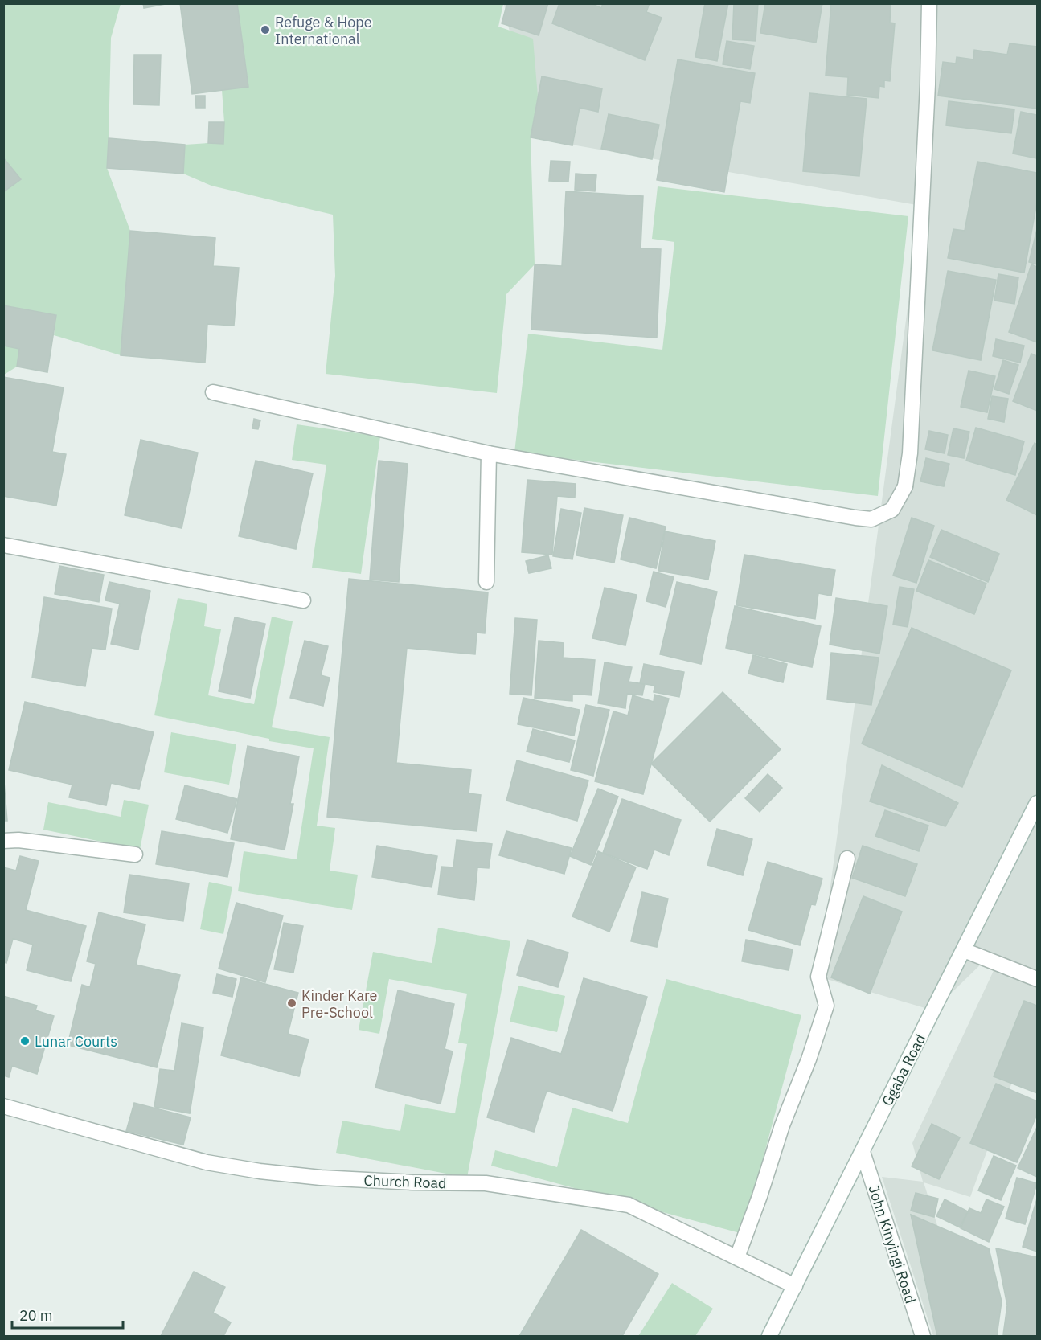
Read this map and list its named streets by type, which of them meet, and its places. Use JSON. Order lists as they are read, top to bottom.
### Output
{
  "streets": {
    "street": ["Ggaba Road", "Church Road", "John Kinyingi Road"]
  },
  "crossings": [
    ["Ggaba Road", "Church Road"],
    ["Ggaba Road", "John Kinyingi Road"]
  ],
  "places": ["Refuge & Hope International", "Kinder Kare Pre-School", "Lunar Courts"],
  "scale_bar": "20 m"
}
